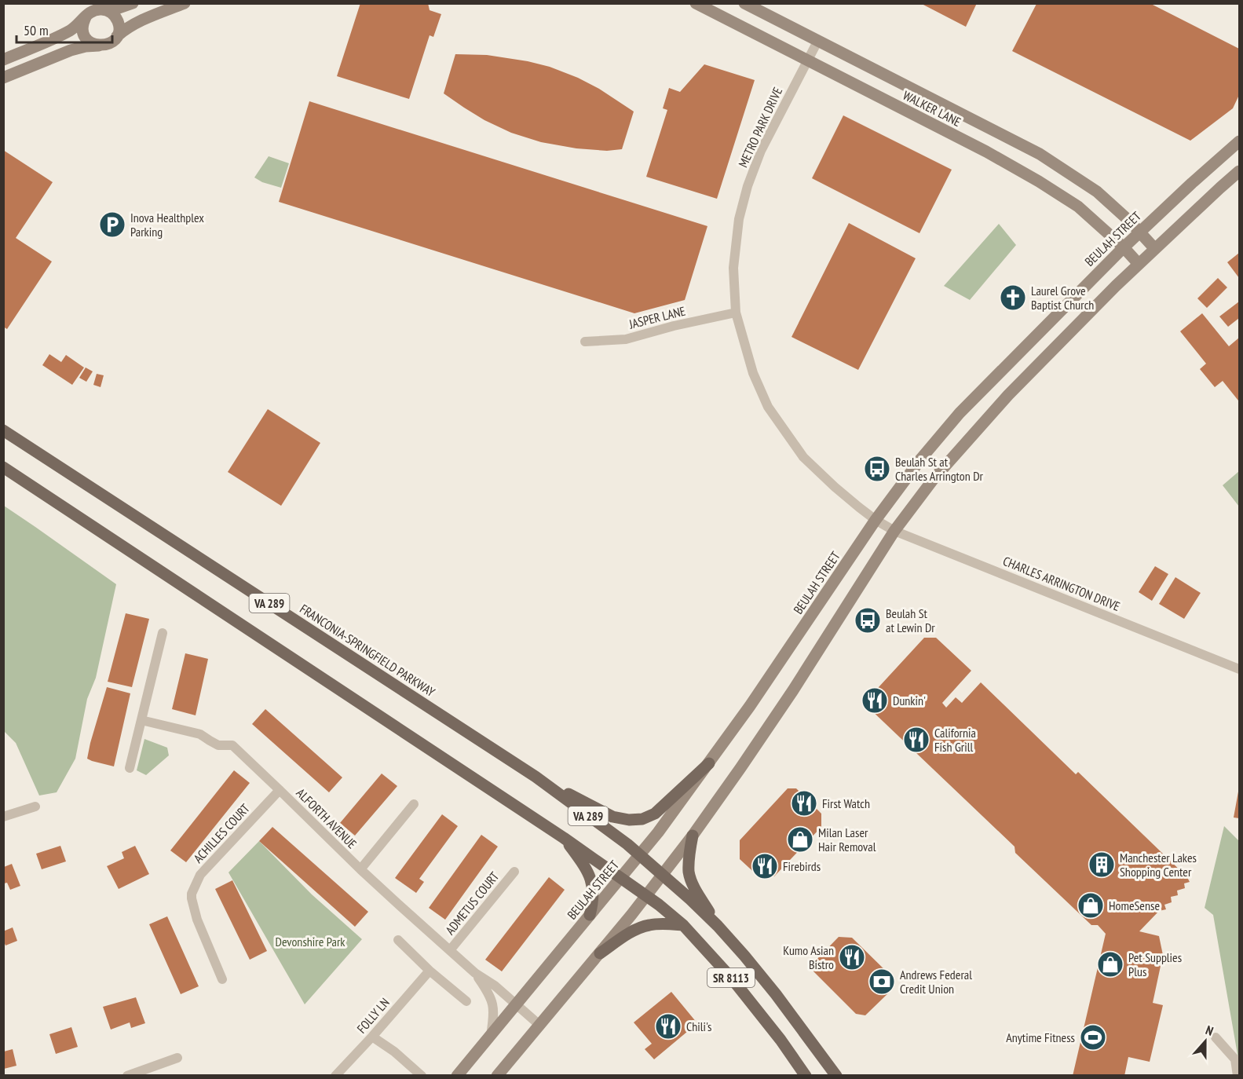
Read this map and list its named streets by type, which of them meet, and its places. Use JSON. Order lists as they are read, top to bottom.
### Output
{
  "streets": {
    "main road": [
      "WALKER LANE",
      "BEULAH STREET",
      "VA 289",
      "FRANCONIA-SPRINGFIELD PARKWAY",
      "SR 8113"
    ],
    "street": [
      "METRO PARK DRIVE",
      "JASPER LANE",
      "CHARLES ARRINGTON DRIVE",
      "ALFORTH AVENUE",
      "ACHILLES COURT",
      "ADMETUS COURT",
      "FOLLY LN"
    ]
  },
  "crossings": [
    ["WALKER LANE", "METRO PARK DRIVE"],
    ["WALKER LANE", "BEULAH STREET"],
    ["METRO PARK DRIVE", "BEULAH STREET"],
    ["METRO PARK DRIVE", "JASPER LANE"],
    ["METRO PARK DRIVE", "CHARLES ARRINGTON DRIVE"],
    ["BEULAH STREET", "CHARLES ARRINGTON DRIVE"],
    ["BEULAH STREET", "VA 289"],
    ["BEULAH STREET", "FRANCONIA-SPRINGFIELD PARKWAY"],
    ["BEULAH STREET", "ALFORTH AVENUE"],
    ["BEULAH STREET", "SR 8113"],
    ["VA 289", "SR 8113"],
    ["FRANCONIA-SPRINGFIELD PARKWAY", "SR 8113"],
    ["ALFORTH AVENUE", "ACHILLES COURT"],
    ["ALFORTH AVENUE", "ADMETUS COURT"]
  ],
  "parks": ["Devonshire Park"],
  "places": {
    "parking": ["Inova Healthplex Parking"],
    "church": ["Laurel Grove Baptist Church"],
    "bus stop": ["Beulah St at Charles Arrington Dr", "Beulah St at Lewin Dr"],
    "restaurant": [
      "Dunkin'",
      "California Fish Grill",
      "First Watch",
      "Firebirds",
      "Kumo Asian Bistro",
      "Chili's"
    ],
    "shop": ["Milan Laser Hair Removal", "HomeSense", "Pet Supplies Plus"],
    "building": ["Manchester Lakes Shopping Center"],
    "bank": ["Andrews Federal Credit Union"],
    "sports": ["Anytime Fitness"]
  },
  "scale_bar": "50 m",
  "north": "top"
}
